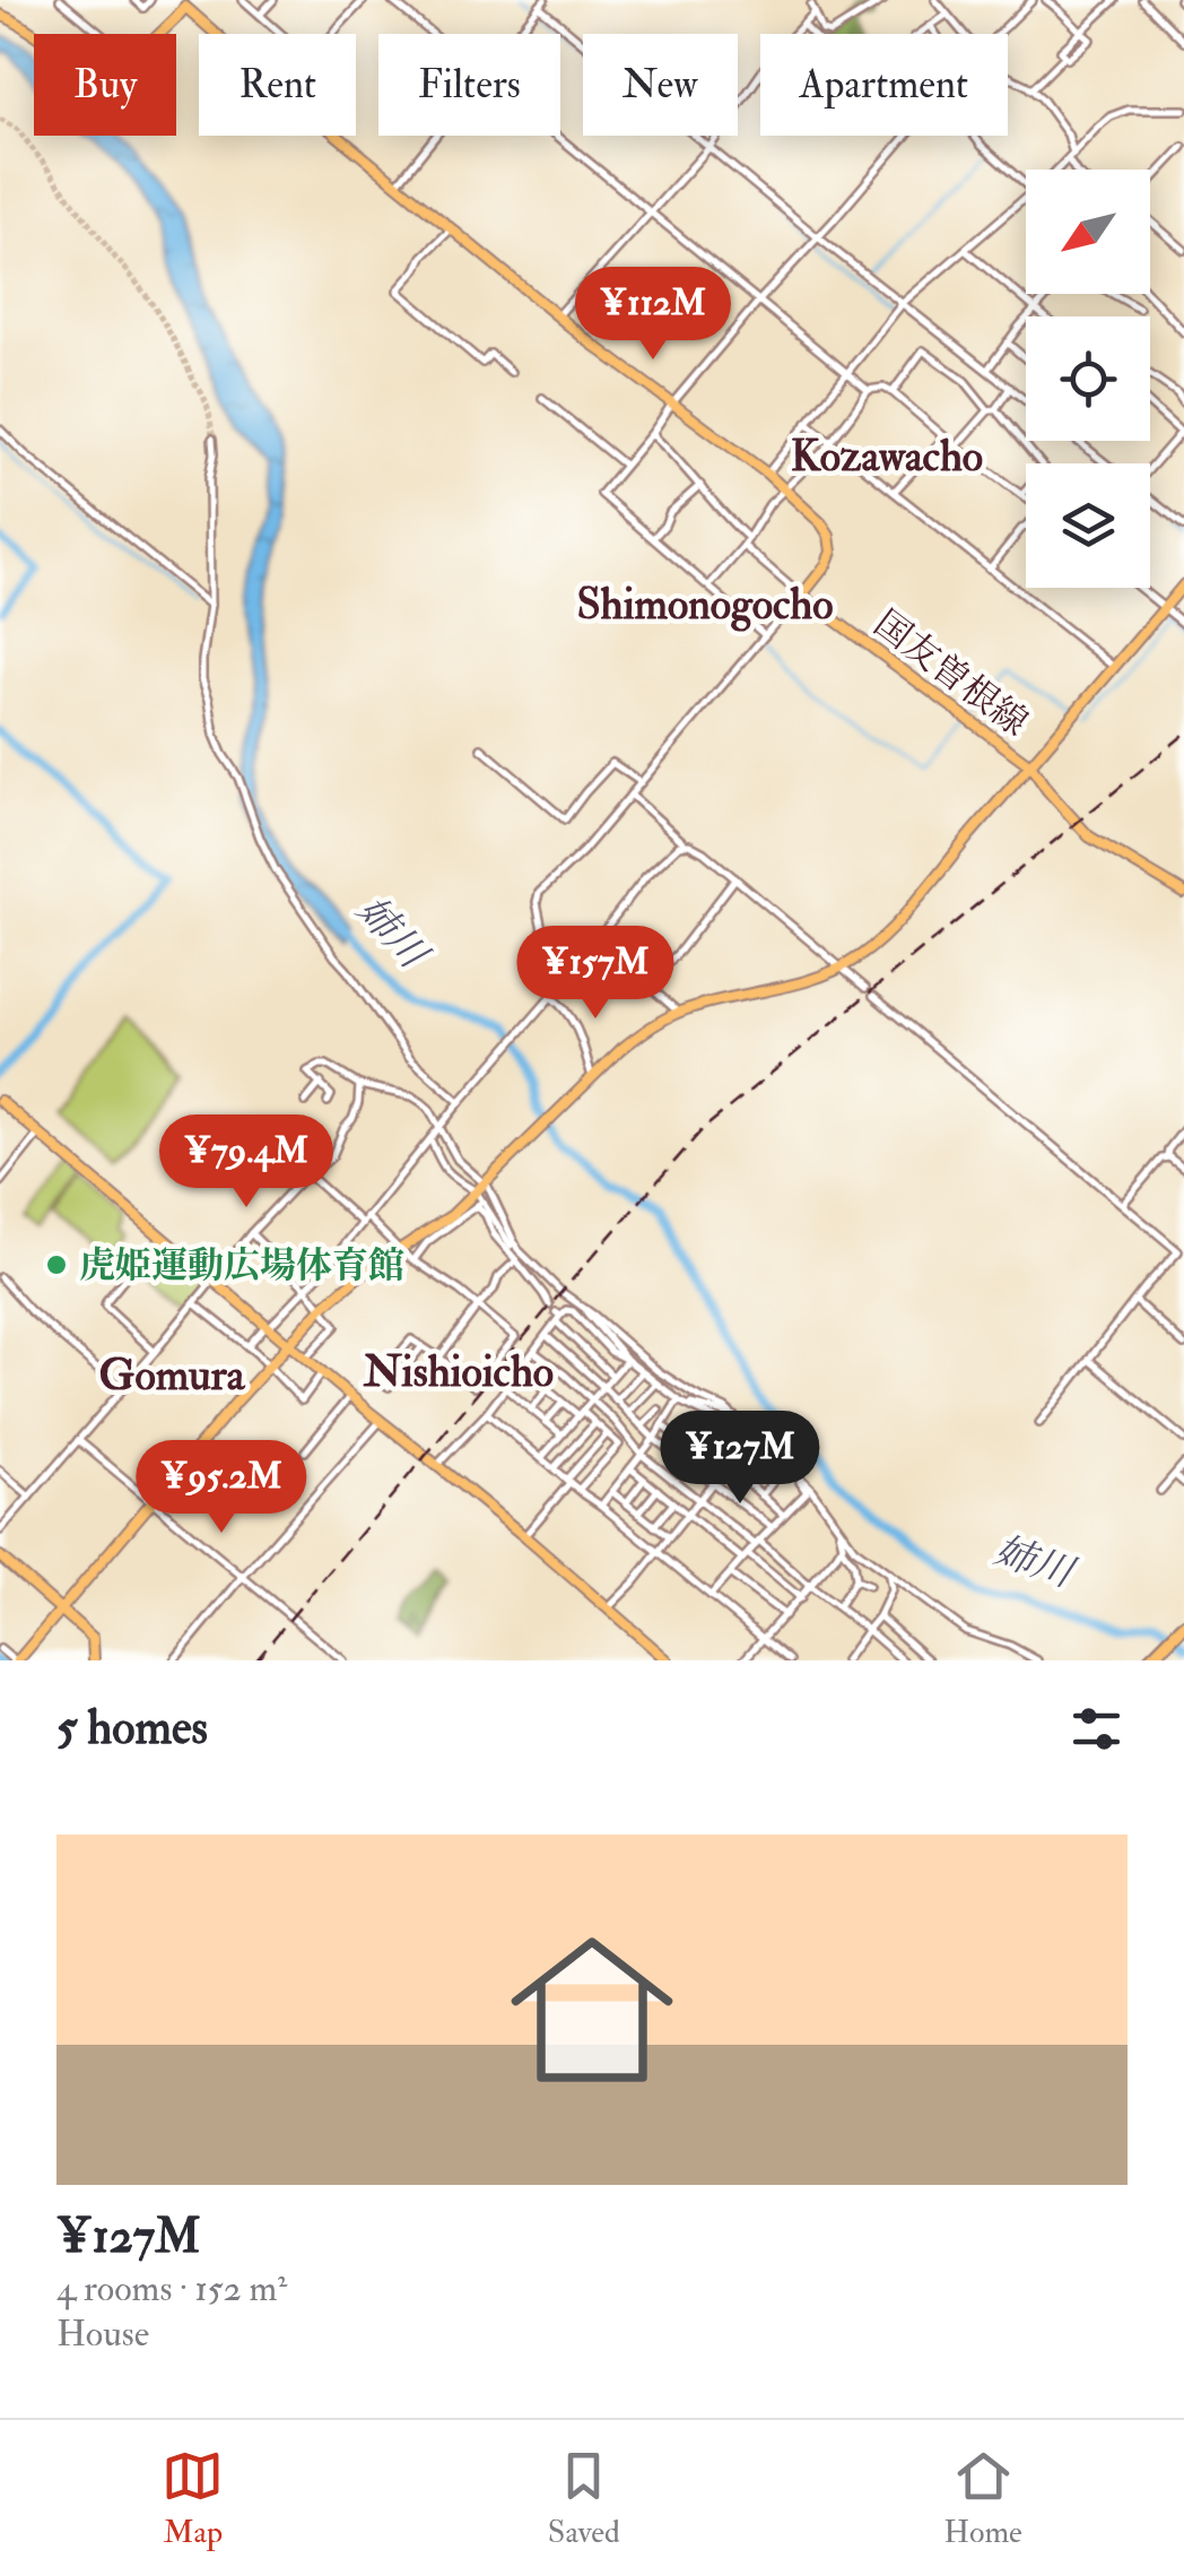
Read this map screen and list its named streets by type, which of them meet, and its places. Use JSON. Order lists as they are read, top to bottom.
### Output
{
  "streets": {
    "main road": ["国友曽根線"]
  },
  "districts": [
    "Kozawacho",
    "Shimonogocho",
    "Nishioicho",
    "Gomura"
  ],
  "water": ["姉川"],
  "places": ["虎姫運動広場体育館"],
  "north": "bottom left",
  "page": {
    "chip": [
      "Buy",
      "Rent",
      "Filters",
      "New",
      "Apartment"
    ],
    "price": [
      "¥112M",
      "¥157M",
      "¥79.4M",
      "¥127M",
      "¥95.2M"
    ],
    "heading": "5 homes",
    "list": [
      {
        "name": "¥127M",
        "note": "4 rooms · 152 m² · House"
      }
    ],
    "tabs": ["Map", "Saved", "Home"]
  }
}
